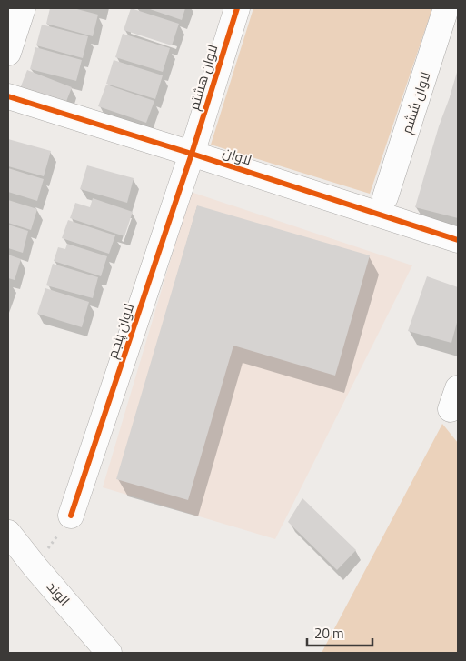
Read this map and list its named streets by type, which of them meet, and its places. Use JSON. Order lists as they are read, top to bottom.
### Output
{
  "streets": {
    "street": [
      "لاوان هشتم",
      "لاوان ششم",
      "لاوان",
      "لاوان پنجم",
      "الوند"
    ]
  },
  "crossings": [
    ["لاوان هشتم", "لاوان"],
    ["لاوان هشتم", "لاوان پنجم"],
    ["لاوان", "لاوان پنجم"]
  ],
  "scale_bar": "20 m"
}
